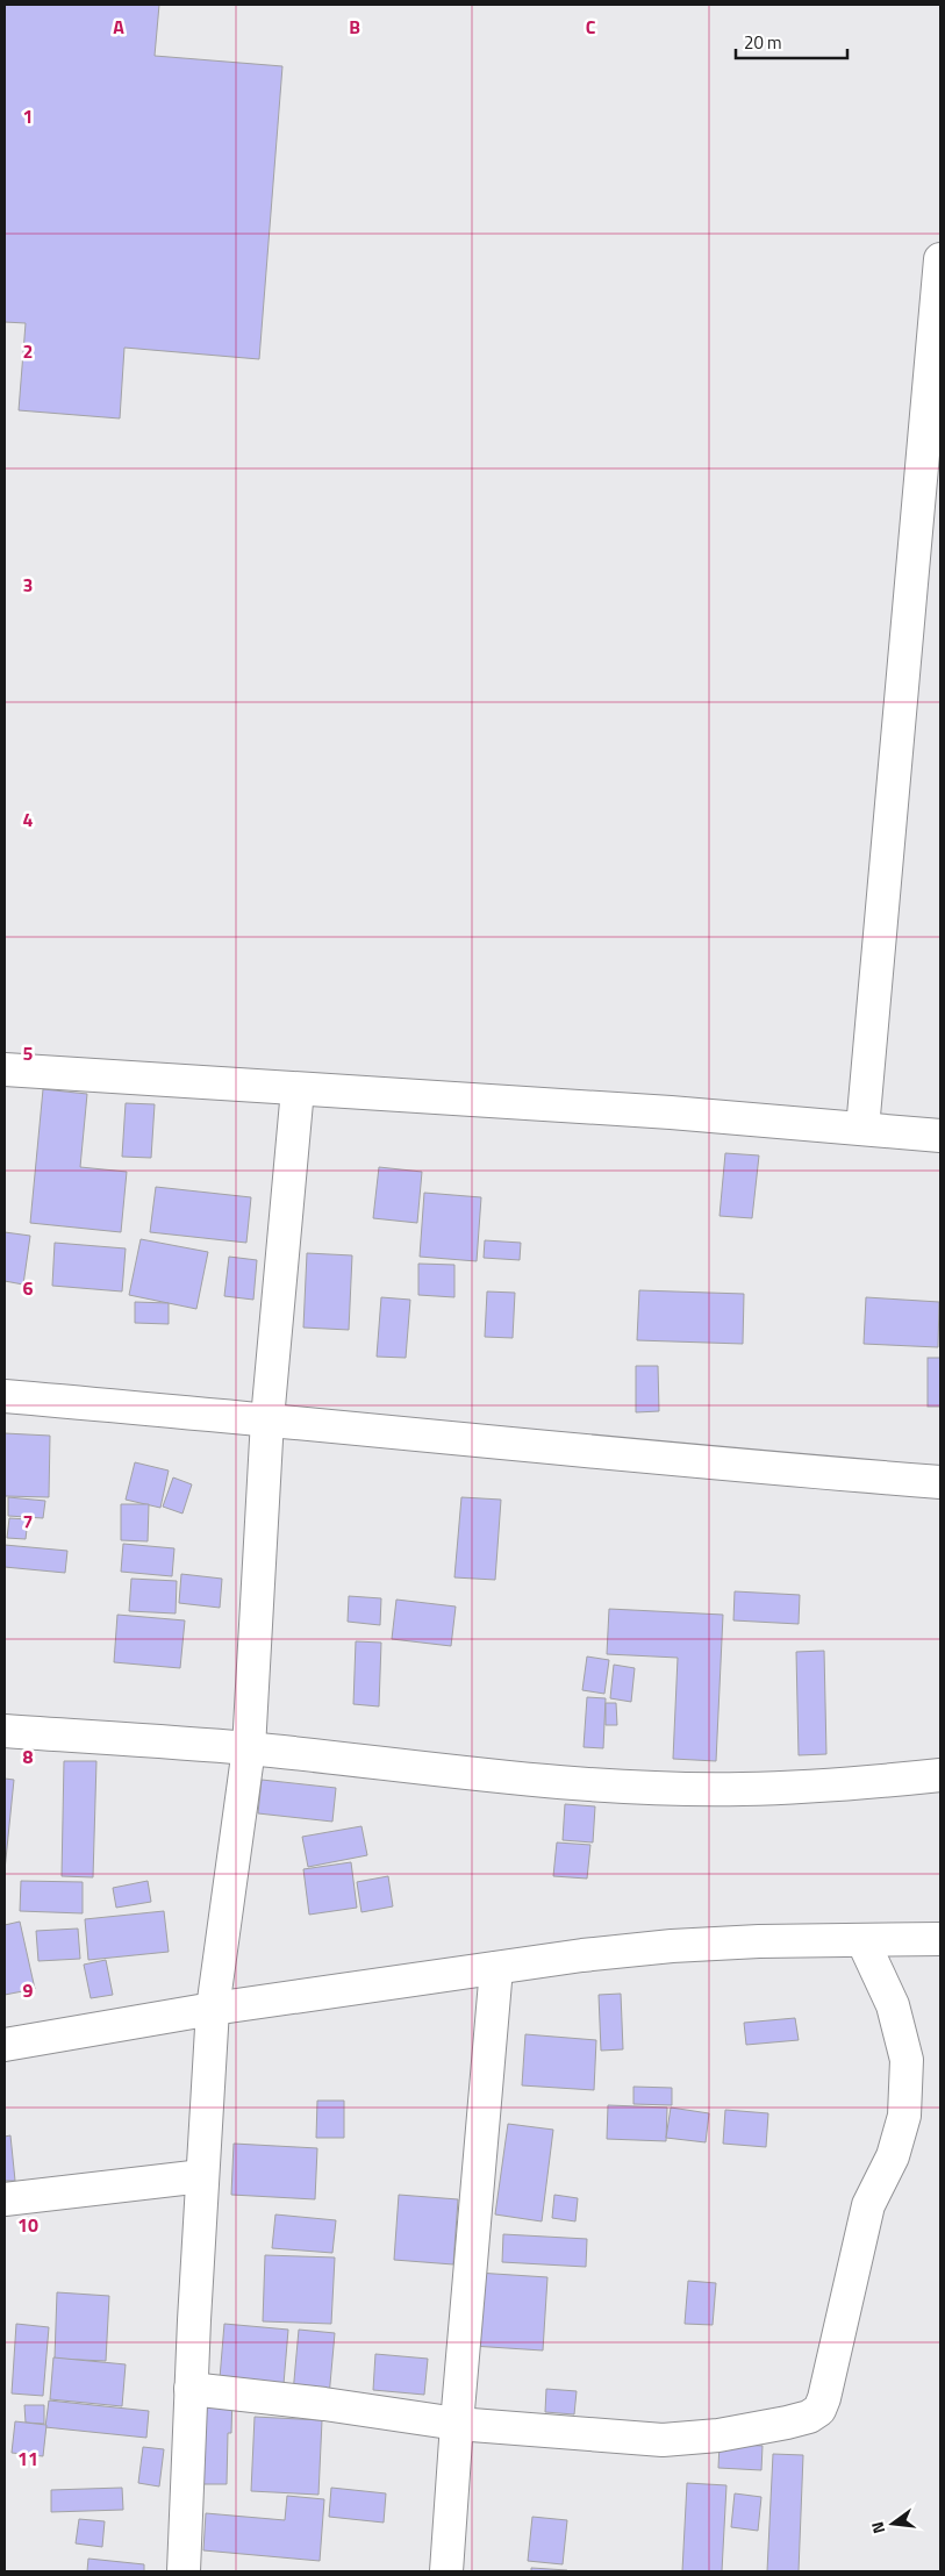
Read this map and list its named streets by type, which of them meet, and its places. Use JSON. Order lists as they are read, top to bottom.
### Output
{
  "scale_bar": "20 m",
  "north": "left",
  "grid": {
    "columns": ["A", "B", "C"],
    "rows": [
      "1",
      "2",
      "3",
      "4",
      "5",
      "6",
      "7",
      "8",
      "9",
      "10",
      "11"
    ]
  }
}
